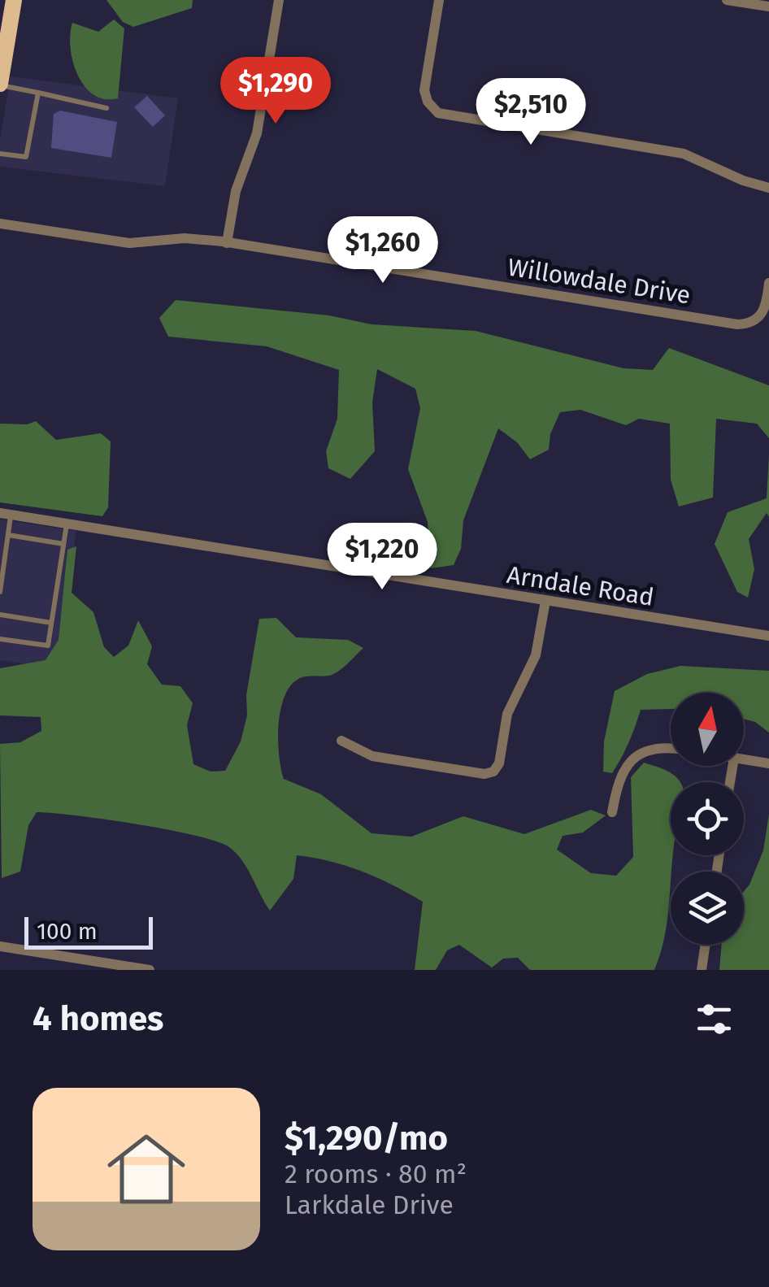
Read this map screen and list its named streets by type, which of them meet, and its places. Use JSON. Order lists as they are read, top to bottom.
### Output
{
  "streets": {
    "street": ["Willowdale Drive", "Arndale Road"]
  },
  "scale_bar": "100 m",
  "north": "top",
  "page": {
    "price": [
      "$1,290",
      "$2,510",
      "$1,260",
      "$1,220"
    ],
    "scale": "100 m",
    "heading": "4 homes",
    "list": [
      {
        "name": "$1,290/mo",
        "note": "2 rooms · 80 m² · Larkdale Drive"
      }
    ]
  }
}
